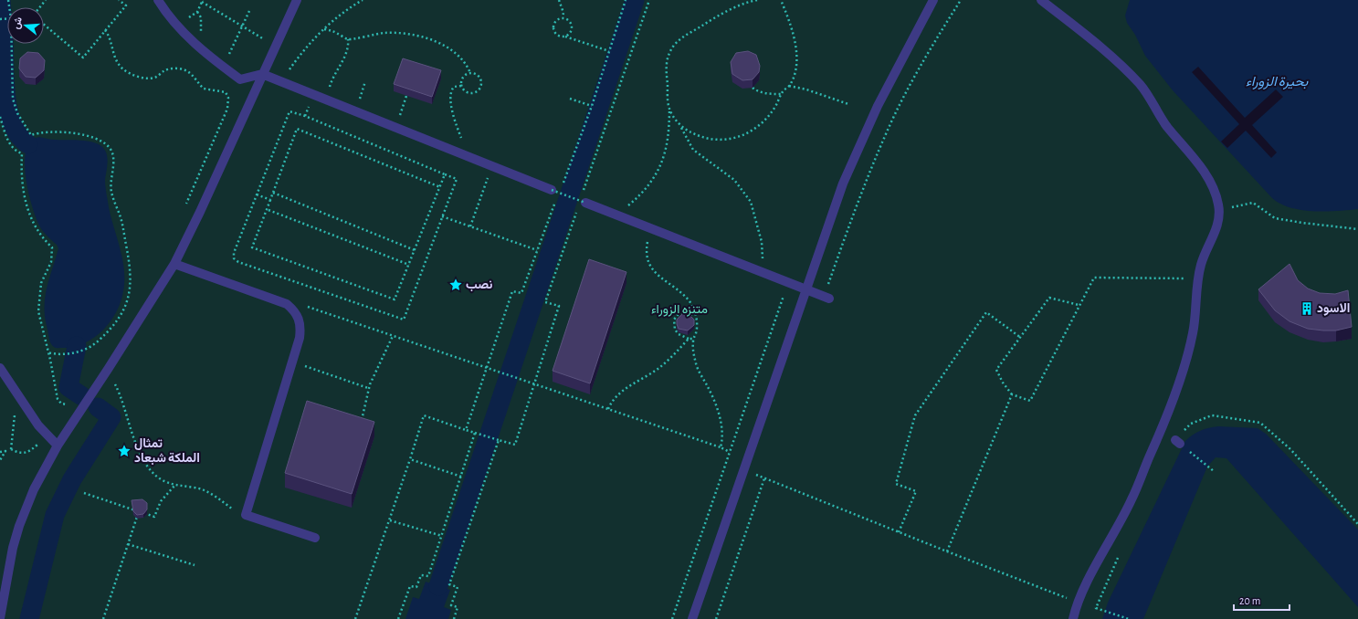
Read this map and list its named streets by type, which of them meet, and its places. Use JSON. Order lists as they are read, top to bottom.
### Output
{
  "water": ["بحيرة الزوراء"],
  "parks": ["متنزه الزوراء"],
  "places": {
    "place": ["نصب", "تمثال الملكة شبعاد"],
    "building": ["الاسود"]
  },
  "scale_bar": "20 m",
  "north": "left"
}
